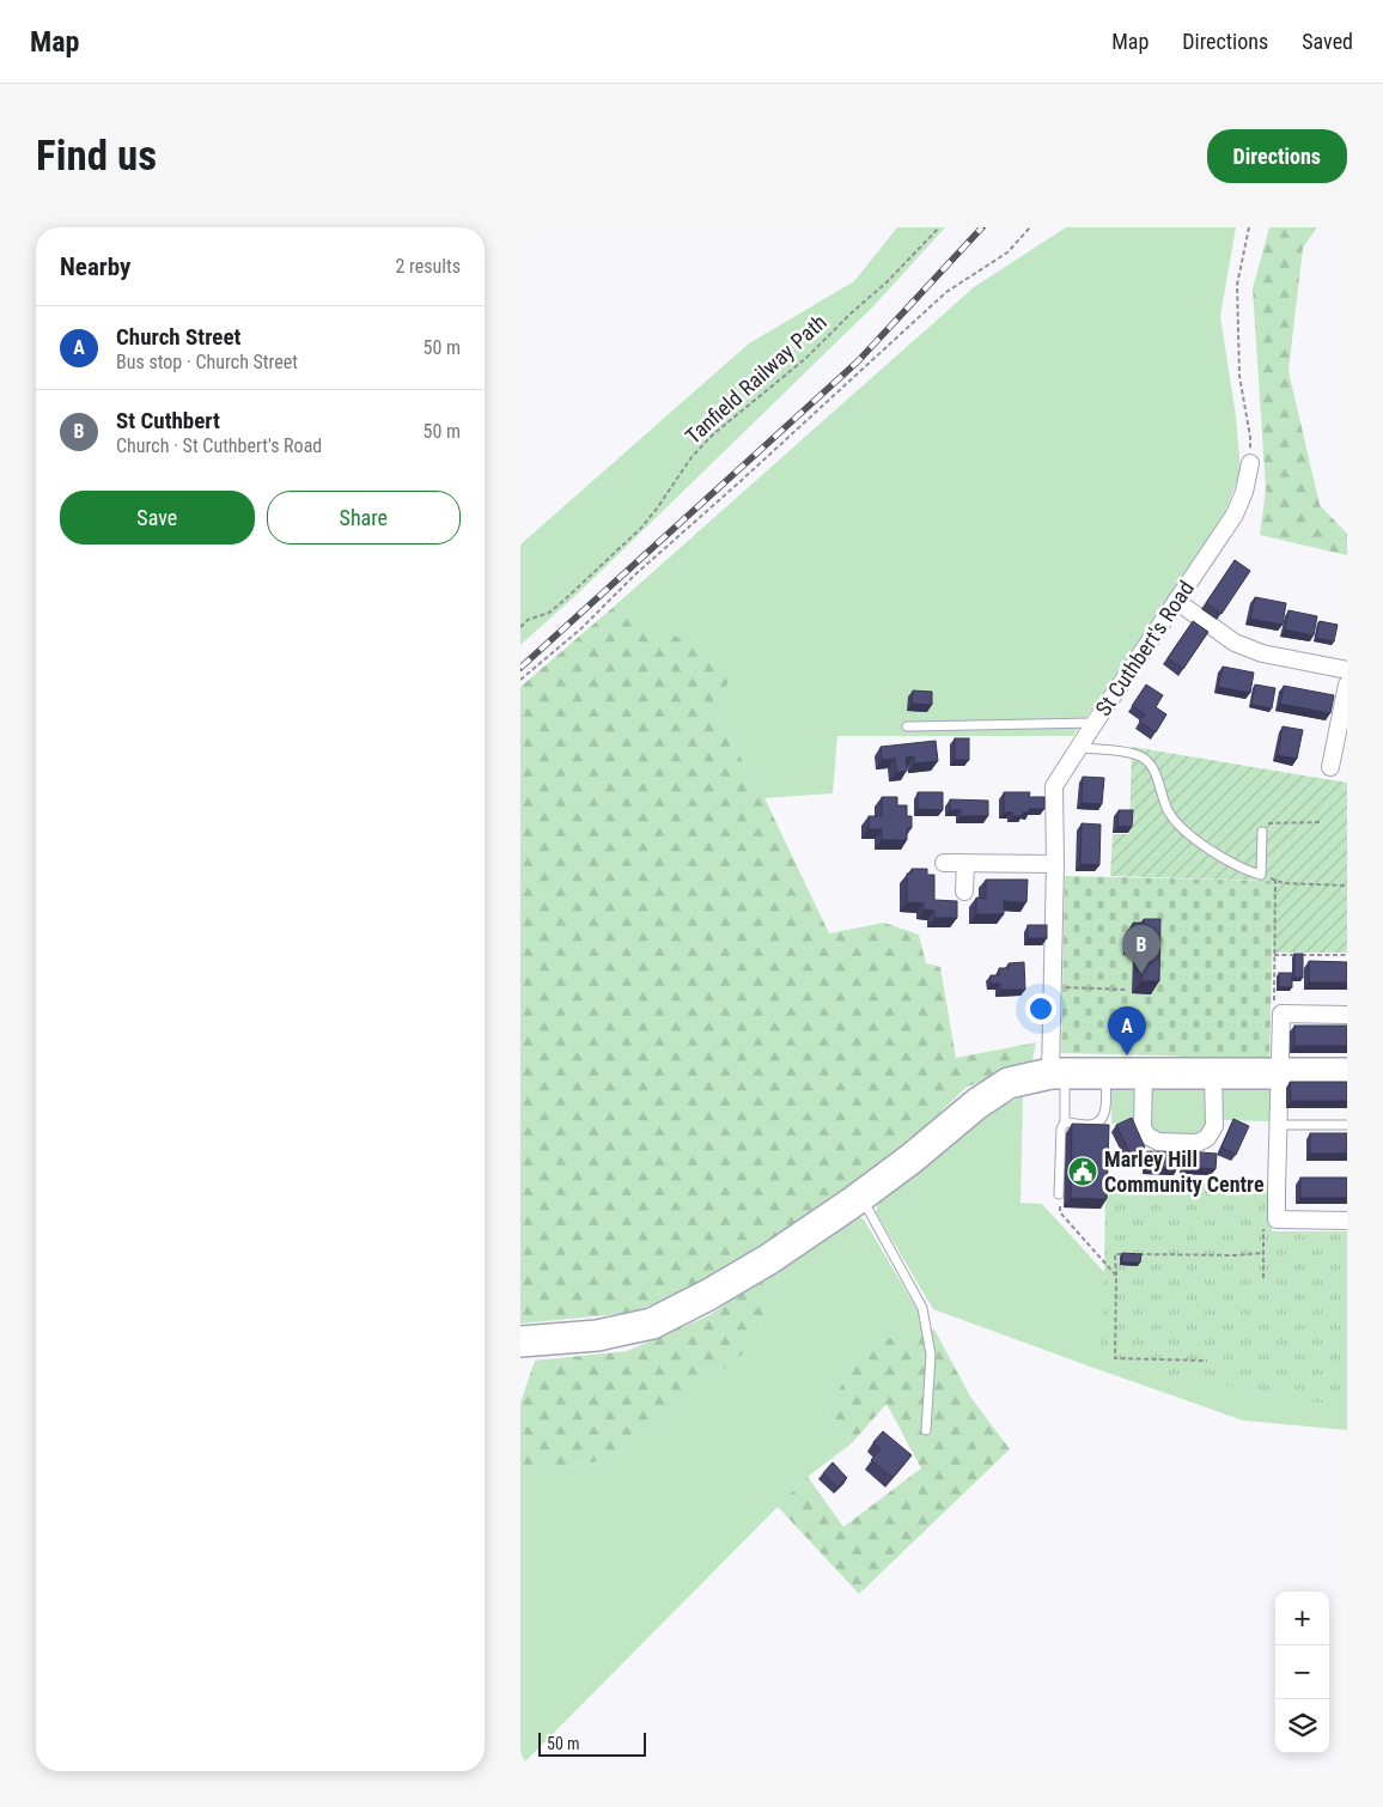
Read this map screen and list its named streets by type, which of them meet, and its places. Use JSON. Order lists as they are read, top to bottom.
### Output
{
  "streets": {
    "street": ["St Cuthbert's Road"],
    "path": ["Tanfield Railway Path"]
  },
  "places": {
    "public building": ["Marley Hill Community Centre"]
  },
  "scale_bar": "50 m",
  "page": {
    "header": "Map",
    "nav": ["Map", "Directions", "Saved"],
    "buttons": [
      "Directions",
      ["Save", "Share"]
    ],
    "title": "Find us",
    "heading": ["Nearby", "2 results"],
    "list": [
      {
        "mark": "A",
        "name": "Church Street",
        "note": "Bus stop · Church Street",
        "value": "50 m"
      },
      {
        "mark": "B",
        "name": "St Cuthbert",
        "note": "Church · St Cuthbert's Road",
        "value": "50 m"
      }
    ],
    "pins": ["B", "A"],
    "map_buttons": ["+", "−"],
    "scale": "50 m"
  }
}
